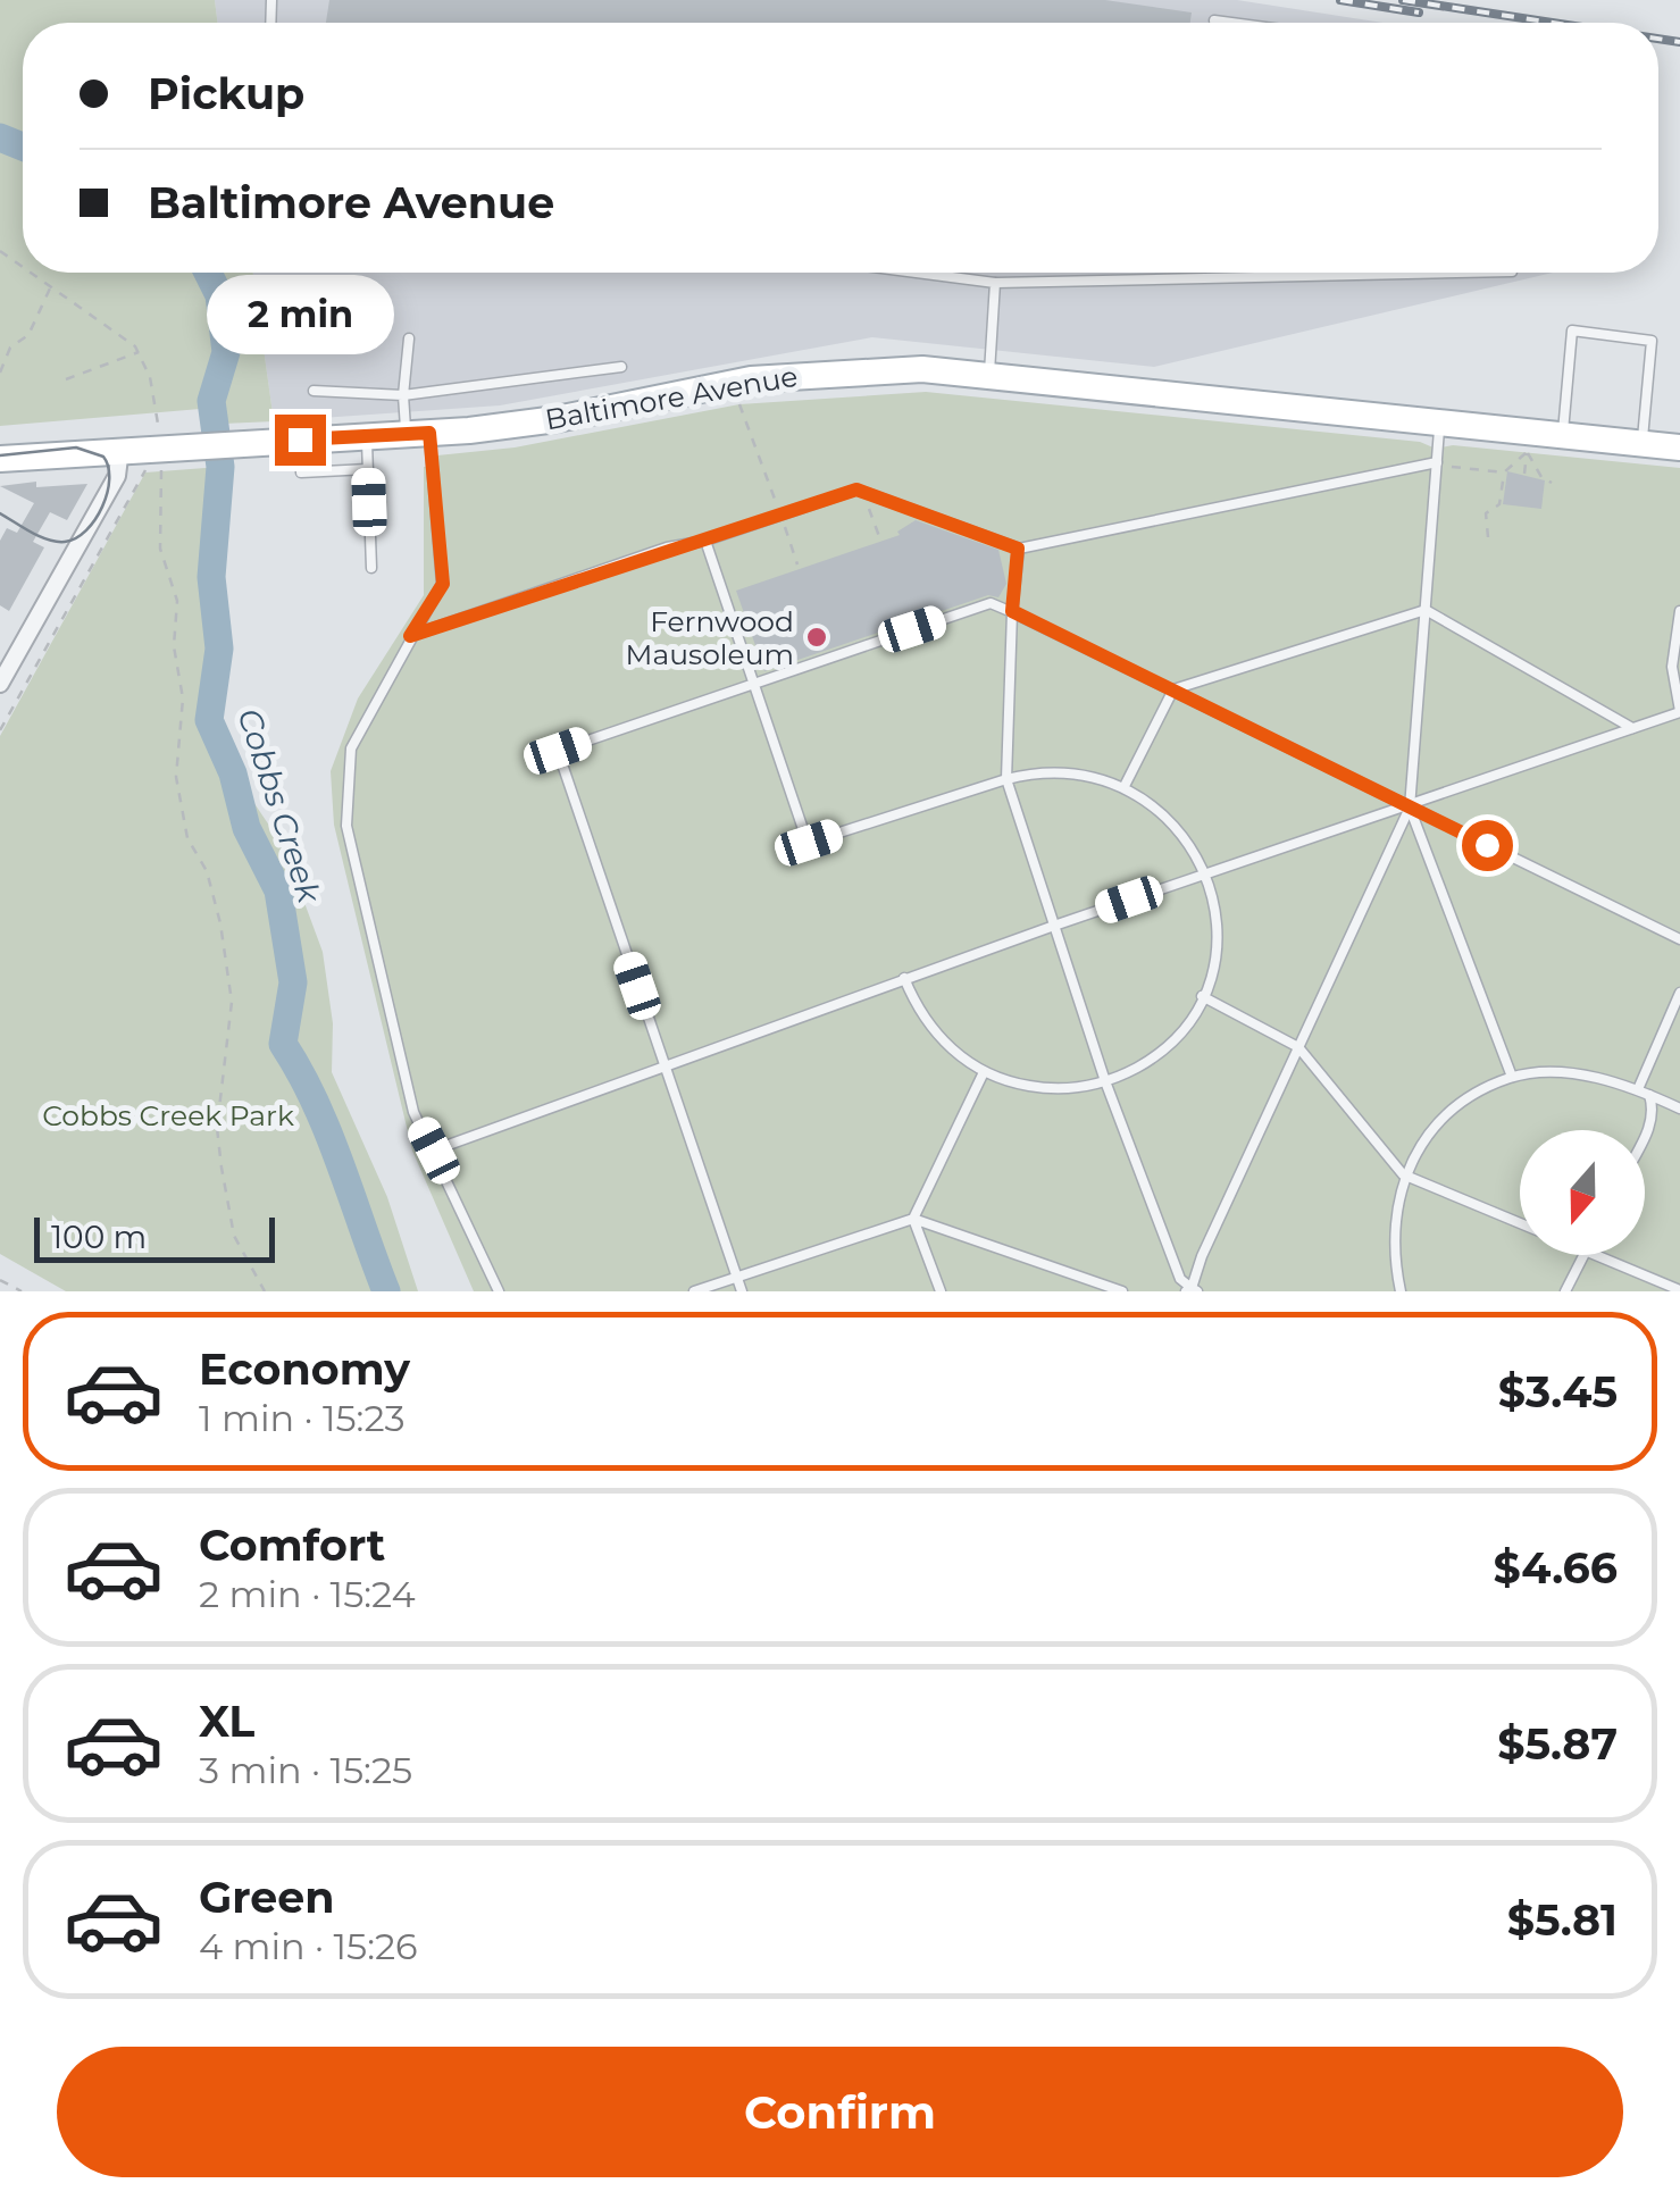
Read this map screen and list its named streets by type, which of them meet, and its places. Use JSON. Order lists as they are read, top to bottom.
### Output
{
  "streets": {
    "main road": ["Baltimore Avenue"]
  },
  "water": ["Cobbs Creek"],
  "parks": ["Cobbs Creek Park"],
  "places": ["Fernwood Mausoleum"],
  "scale_bar": "100 m",
  "north": "bottom",
  "page": {
    "banner": ["Pickup", "Baltimore Avenue"],
    "bubble": "2 min",
    "scale": "100 m",
    "list": [
      {
        "name": "Economy",
        "note": "1 min · 15:23",
        "value": "$3.45"
      },
      {
        "name": "Comfort",
        "note": "2 min · 15:24",
        "value": "$4.66"
      },
      {
        "name": "XL",
        "note": "3 min · 15:25",
        "value": "$5.87"
      },
      {
        "name": "Green",
        "note": "4 min · 15:26",
        "value": "$5.81"
      }
    ],
    "buttons": "Confirm"
  }
}
